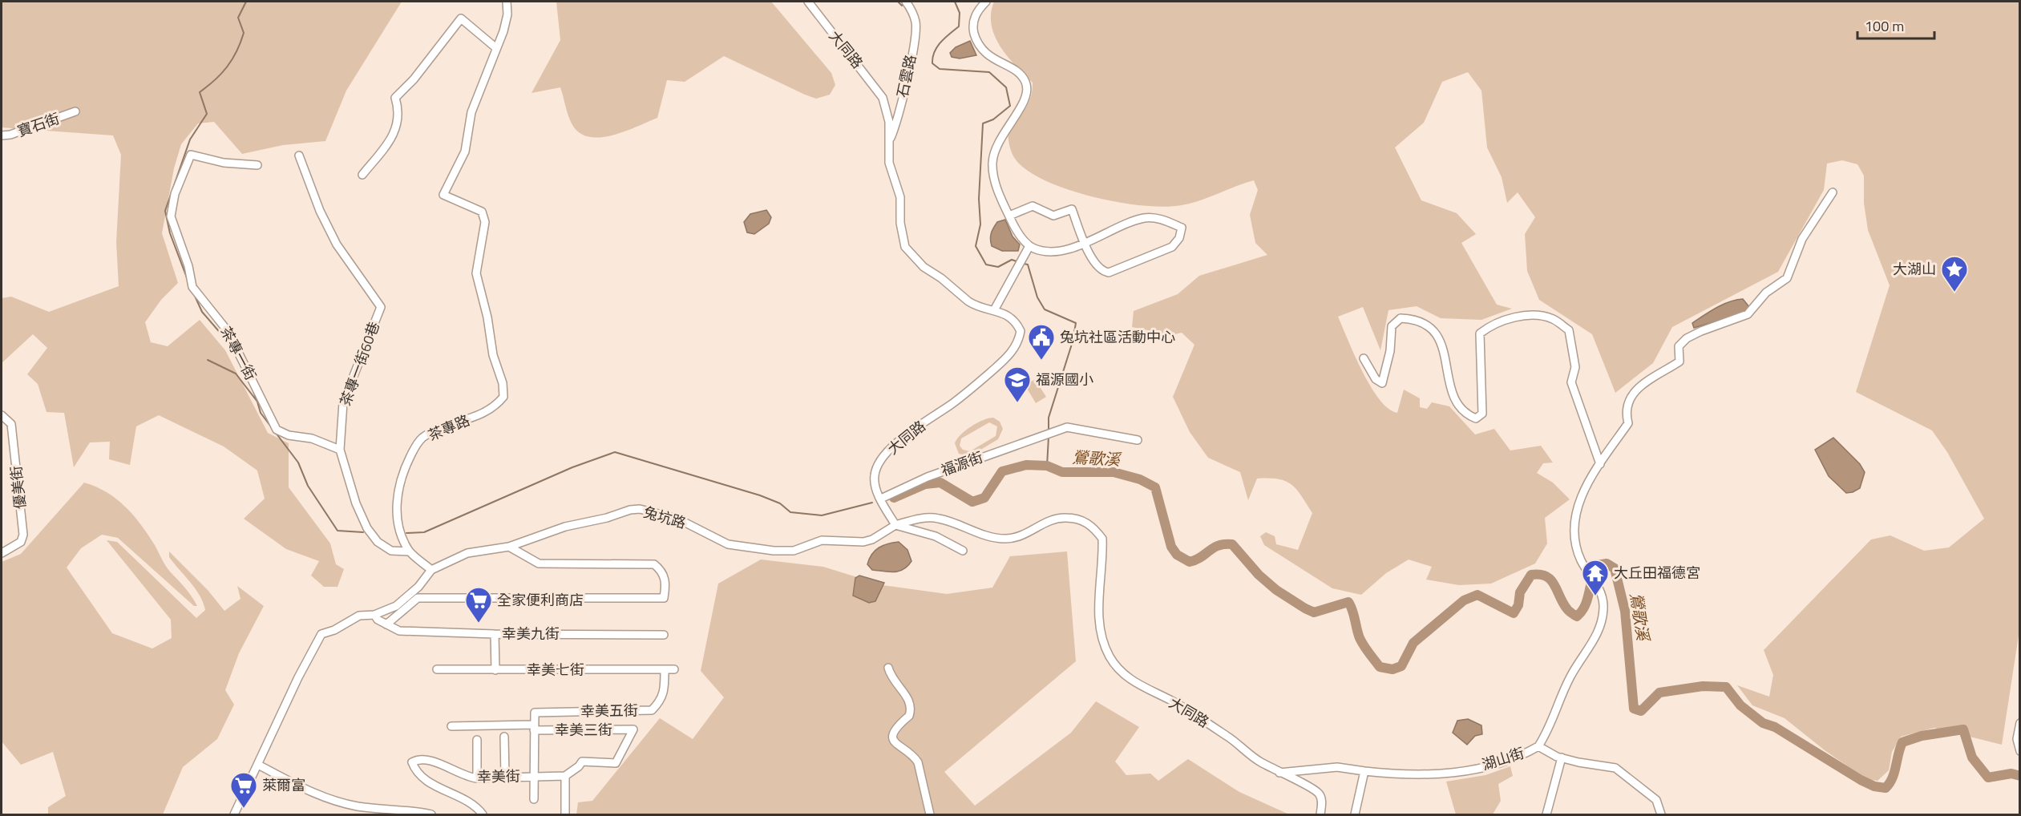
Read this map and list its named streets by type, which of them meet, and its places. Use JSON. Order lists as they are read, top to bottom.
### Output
{
  "streets": {
    "street": [
      "大同路",
      "石雲路",
      "寶石街",
      "茶專一街",
      "茶專一街60巷",
      "茶專路",
      "福源街",
      "優美街",
      "兔坑路",
      "幸美九街",
      "幸美七街",
      "幸美五街",
      "幸美三街",
      "湖山街",
      "幸美街"
    ]
  },
  "crossings": [
    ["大同路", "石雲路"],
    ["大同路", "福源街"],
    ["大同路", "兔坑路"],
    ["大同路", "湖山街"],
    ["茶專一街", "茶專一街60巷"],
    ["茶專路", "兔坑路"],
    ["幸美七街", "幸美五街"],
    ["幸美五街", "幸美三街"],
    ["幸美三街", "幸美街"]
  ],
  "water": ["鶯歌溪"],
  "places": {
    "place": ["大湖山"],
    "public building": ["兔坑社區活動中心"],
    "school or university": ["福源國小"],
    "temple": ["大丘田福德宮"],
    "supermarket": ["全家便利商店", "萊爾富"]
  },
  "scale_bar": "100 m"
}
